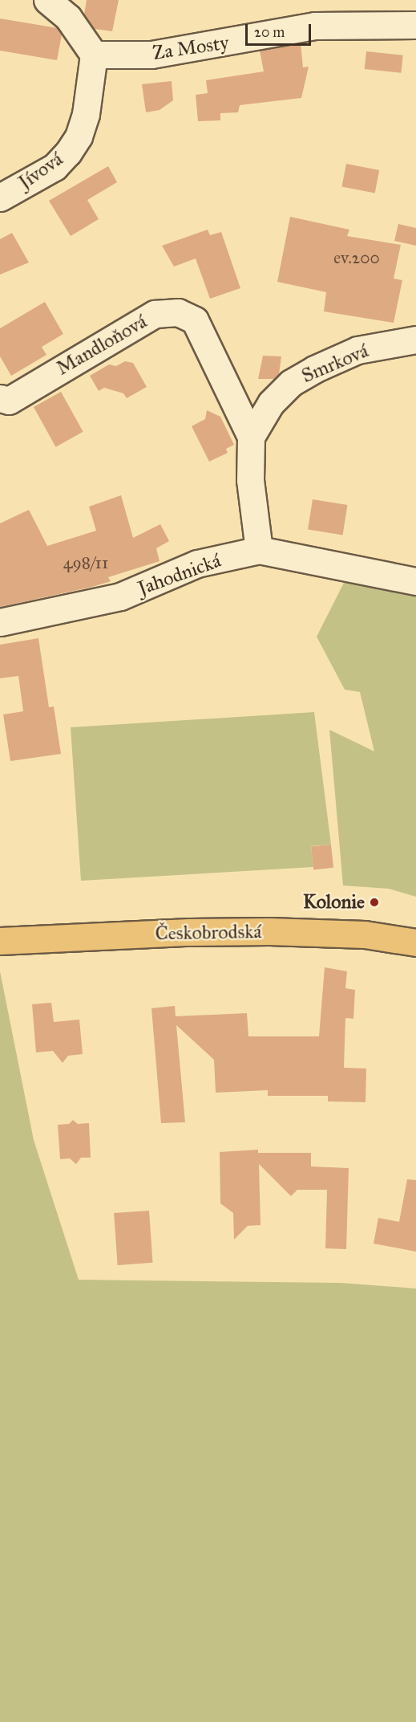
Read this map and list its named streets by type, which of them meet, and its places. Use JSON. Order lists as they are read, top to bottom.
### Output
{
  "streets": {
    "main road": ["Českobrodská"],
    "street": [
      "Za Mosty",
      "Jívová",
      "Mandloňová",
      "Smrková",
      "Jahodnická"
    ]
  },
  "crossings": [
    ["Za Mosty", "Jívová"],
    ["Mandloňová", "Smrková"],
    ["Smrková", "Jahodnická"]
  ],
  "places": ["Kolonie"],
  "house_numbers": ["ev.200", "498/11"],
  "scale_bar": "20 m"
}
